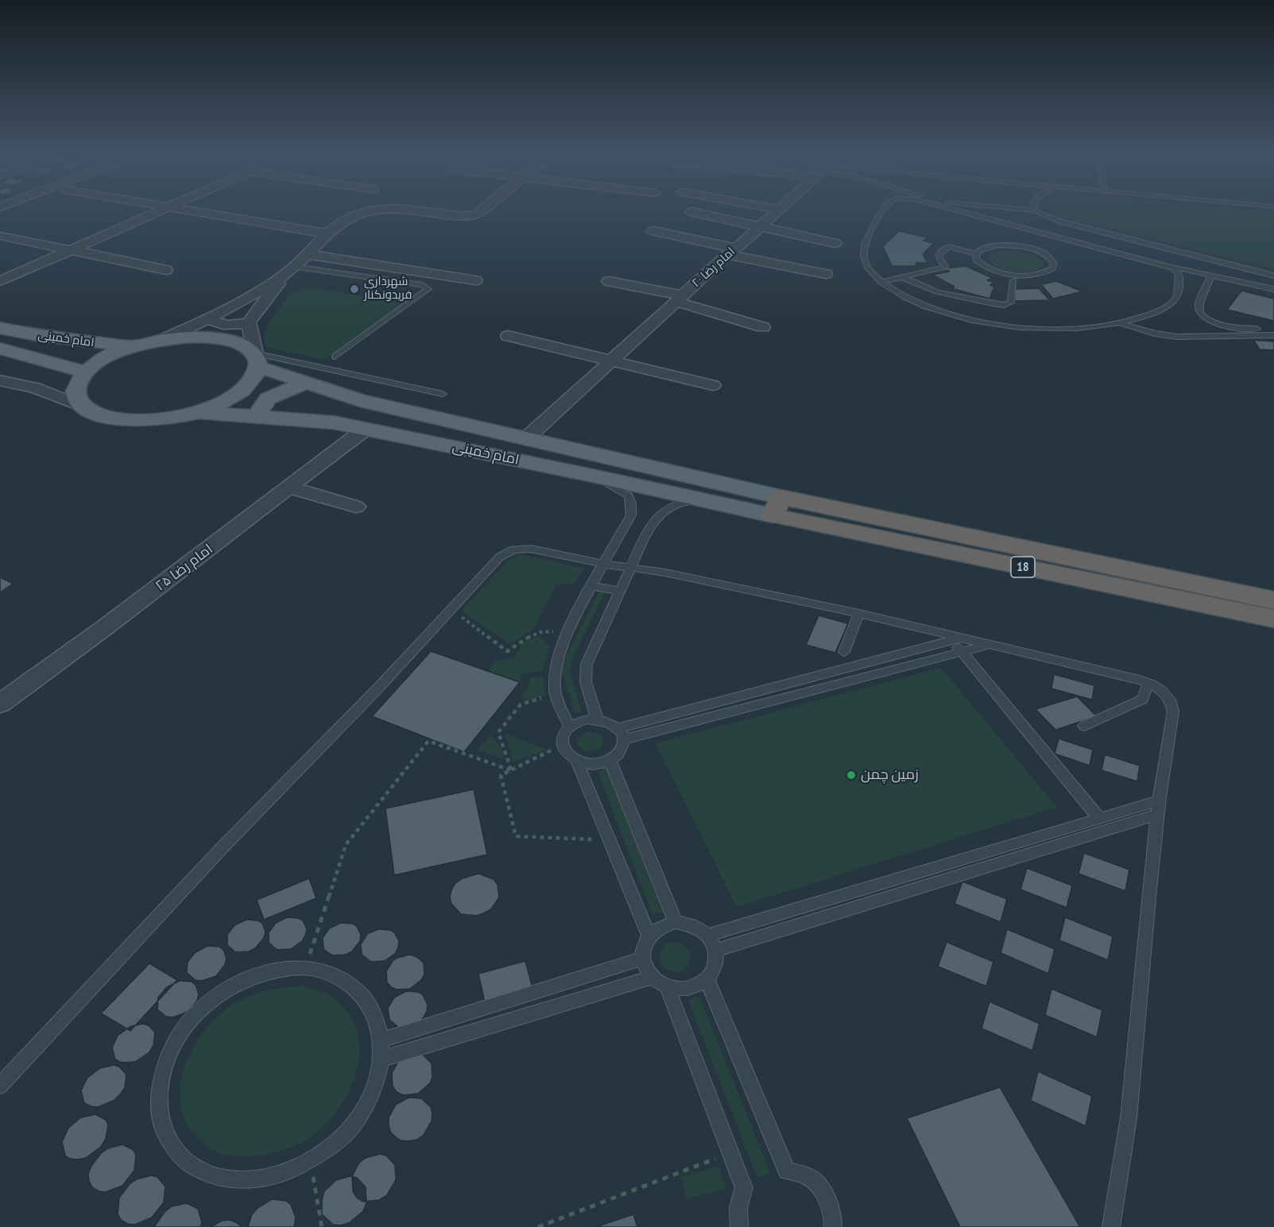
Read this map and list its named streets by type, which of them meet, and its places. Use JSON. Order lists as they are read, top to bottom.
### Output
{
  "streets": {
    "highway": ["18"],
    "main road": ["امام خمینی"],
    "street": ["امام رضا ۲۰", "امام رضا ۲۵"]
  },
  "crossings": [
    ["امام رضا ۲۰", "امام خمینی"],
    ["امام خمینی", "18"],
    ["امام خمینی", "امام رضا ۲۵"]
  ],
  "places": ["شهرداری فریدونکنار", "زمین چمن"]
}
